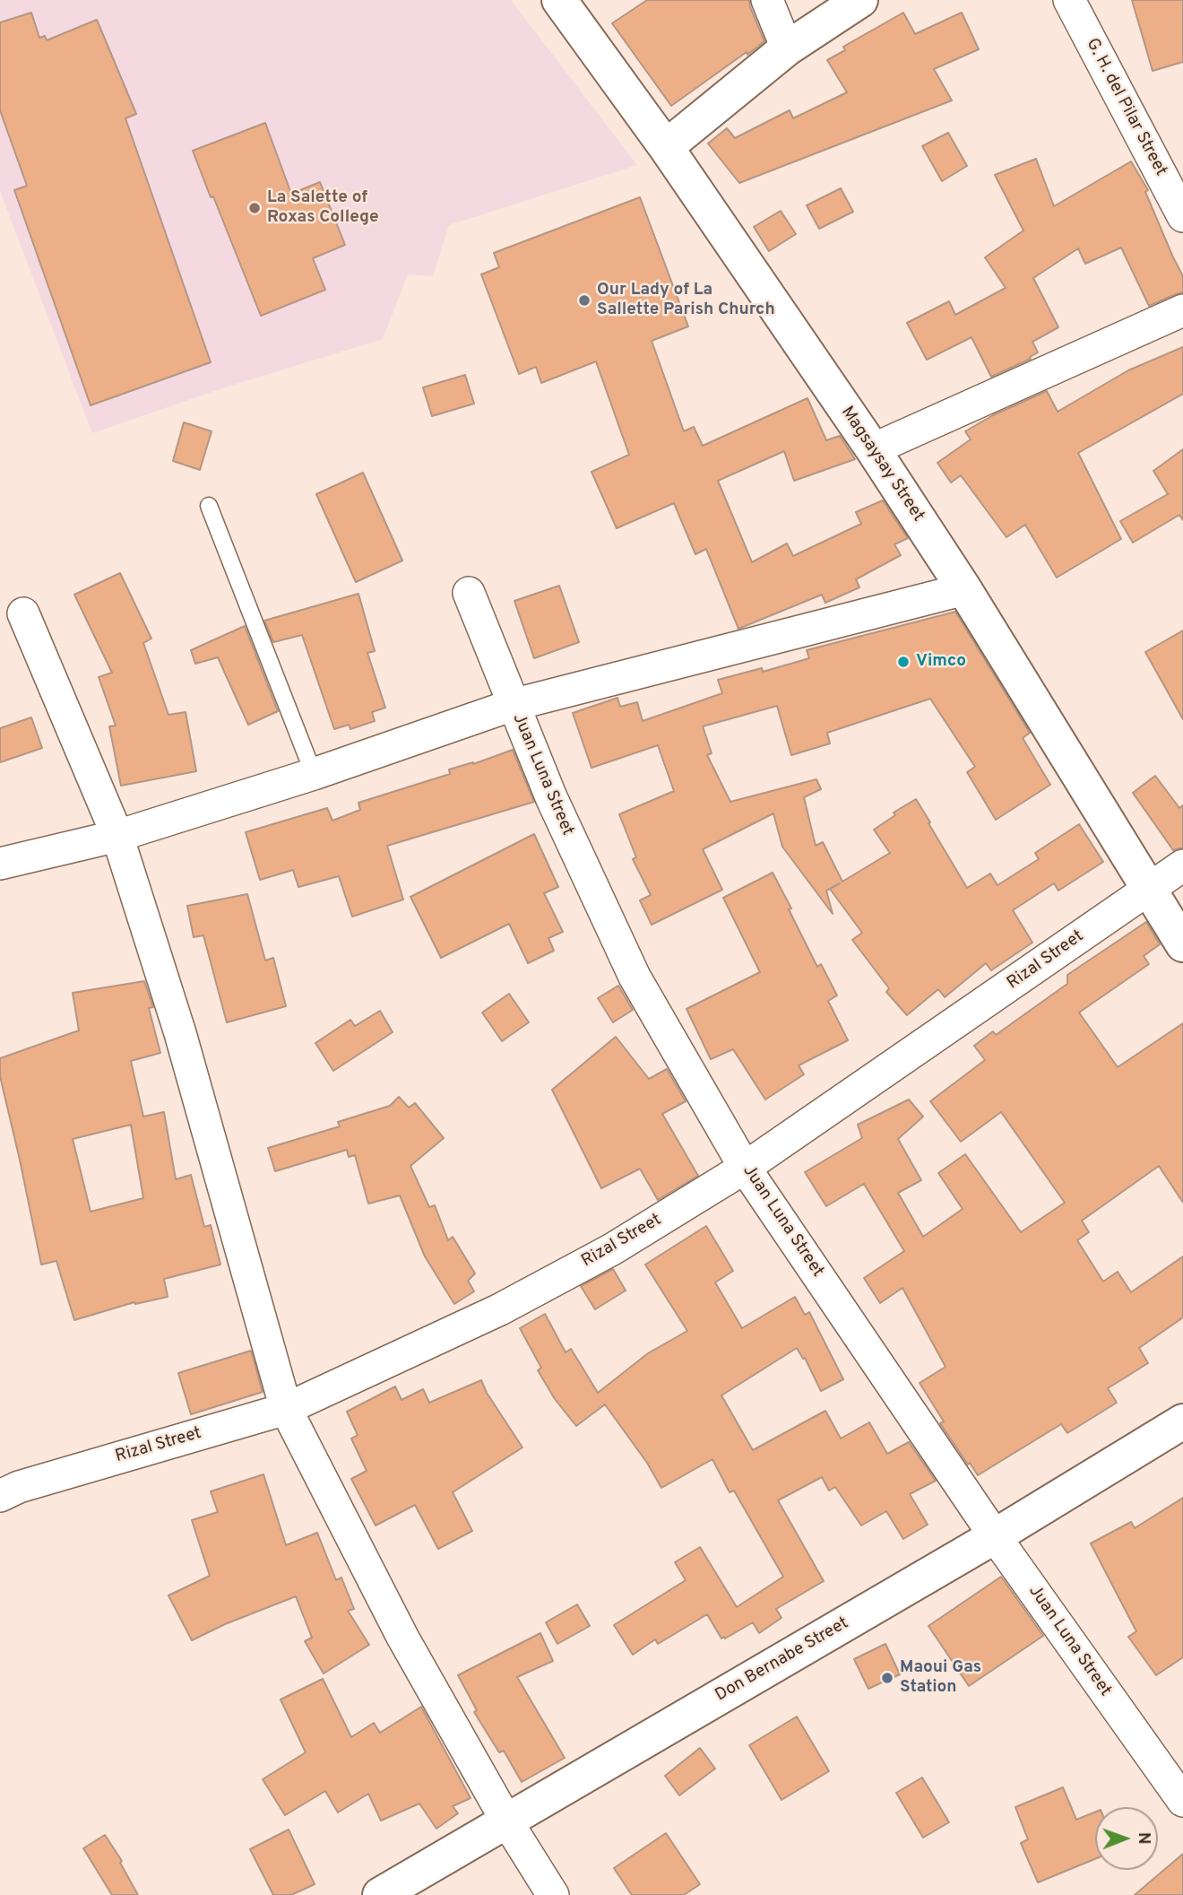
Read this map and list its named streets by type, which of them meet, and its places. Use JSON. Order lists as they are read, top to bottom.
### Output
{
  "streets": {
    "street": [
      "G. H. del Pilar Street",
      "Magsaysay Street",
      "Juan Luna Street",
      "Rizal Street",
      "Don Bernabe Street"
    ]
  },
  "crossings": [
    ["Magsaysay Street", "Rizal Street"],
    ["Juan Luna Street", "Rizal Street"],
    ["Juan Luna Street", "Don Bernabe Street"]
  ],
  "places": [
    "La Salette of Roxas College",
    "Our Lady of La Sallette Parish Church",
    "Vimco",
    "Maoui Gas Station"
  ],
  "north": "right"
}
